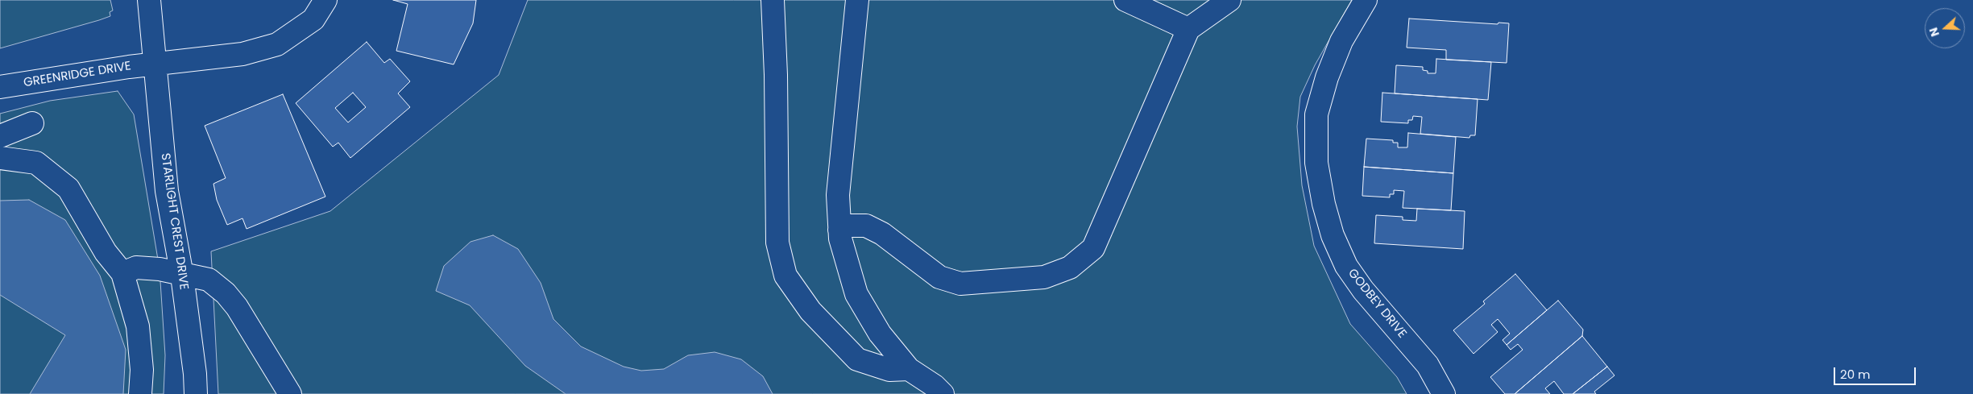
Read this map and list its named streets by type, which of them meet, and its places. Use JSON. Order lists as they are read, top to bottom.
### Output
{
  "streets": {
    "street": ["GREENRIDGE DRIVE", "STARLIGHT CREST DRIVE", "GODBEY DRIVE"]
  },
  "crossings": [
    ["GREENRIDGE DRIVE", "STARLIGHT CREST DRIVE"]
  ],
  "scale_bar": "20 m",
  "north": "left"
}
